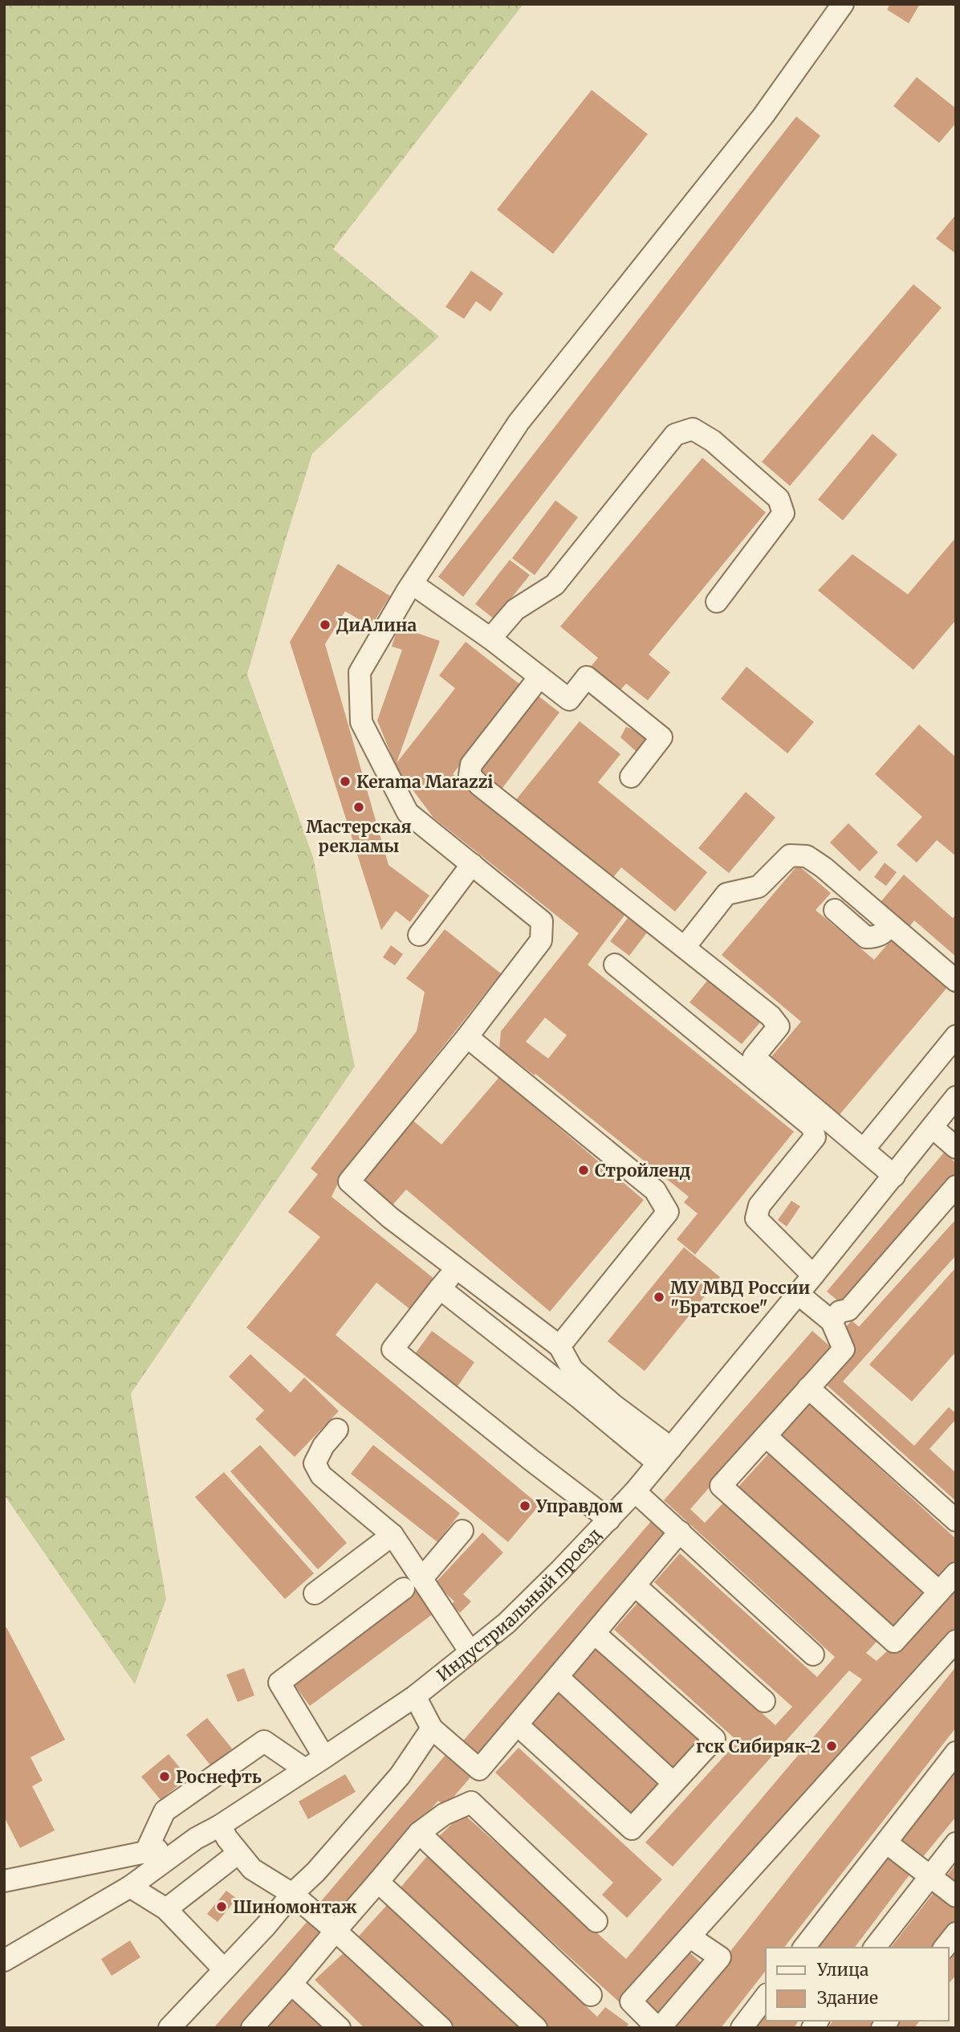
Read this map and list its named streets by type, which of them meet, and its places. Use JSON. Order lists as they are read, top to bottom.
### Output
{
  "streets": {
    "street": ["Индустриальный проезд"]
  },
  "places": [
    "ДиАлина",
    "Kerama Marazzi",
    "Мастерская рекламы",
    "Стройленд",
    "МУ МВД России \"Братское\"",
    "Управдом",
    "гск Сибиряк-2",
    "Роснефть",
    "Шиномонтаж"
  ],
  "legend": ["Улица", "Здание"]
}
